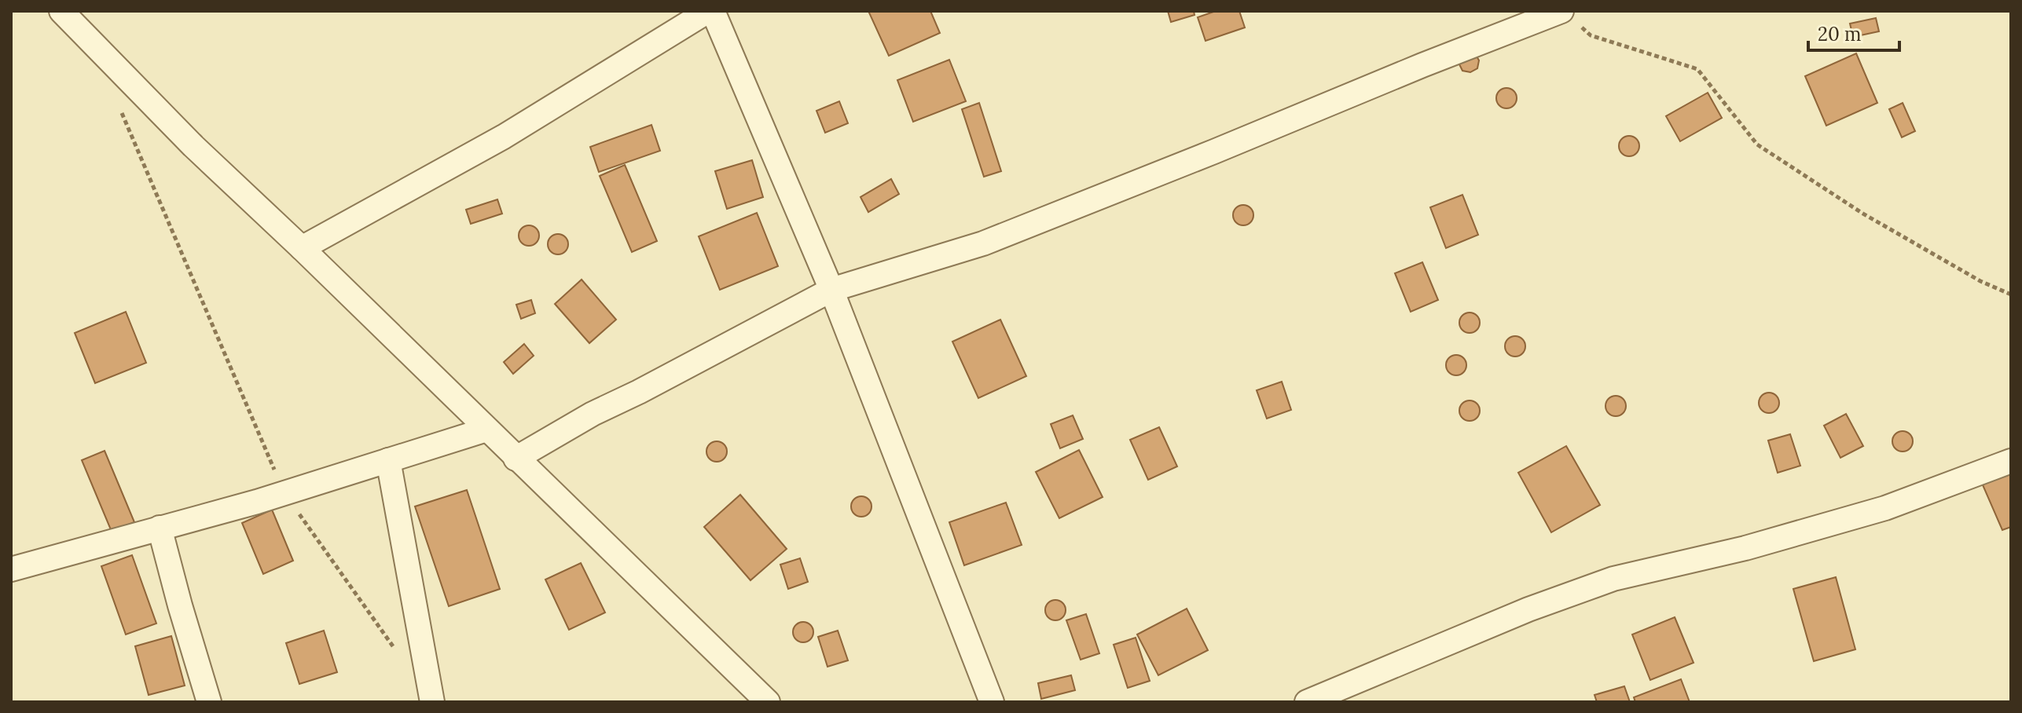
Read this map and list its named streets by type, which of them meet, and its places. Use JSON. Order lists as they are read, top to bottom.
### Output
{
  "scale_bar": "20 m"
}
